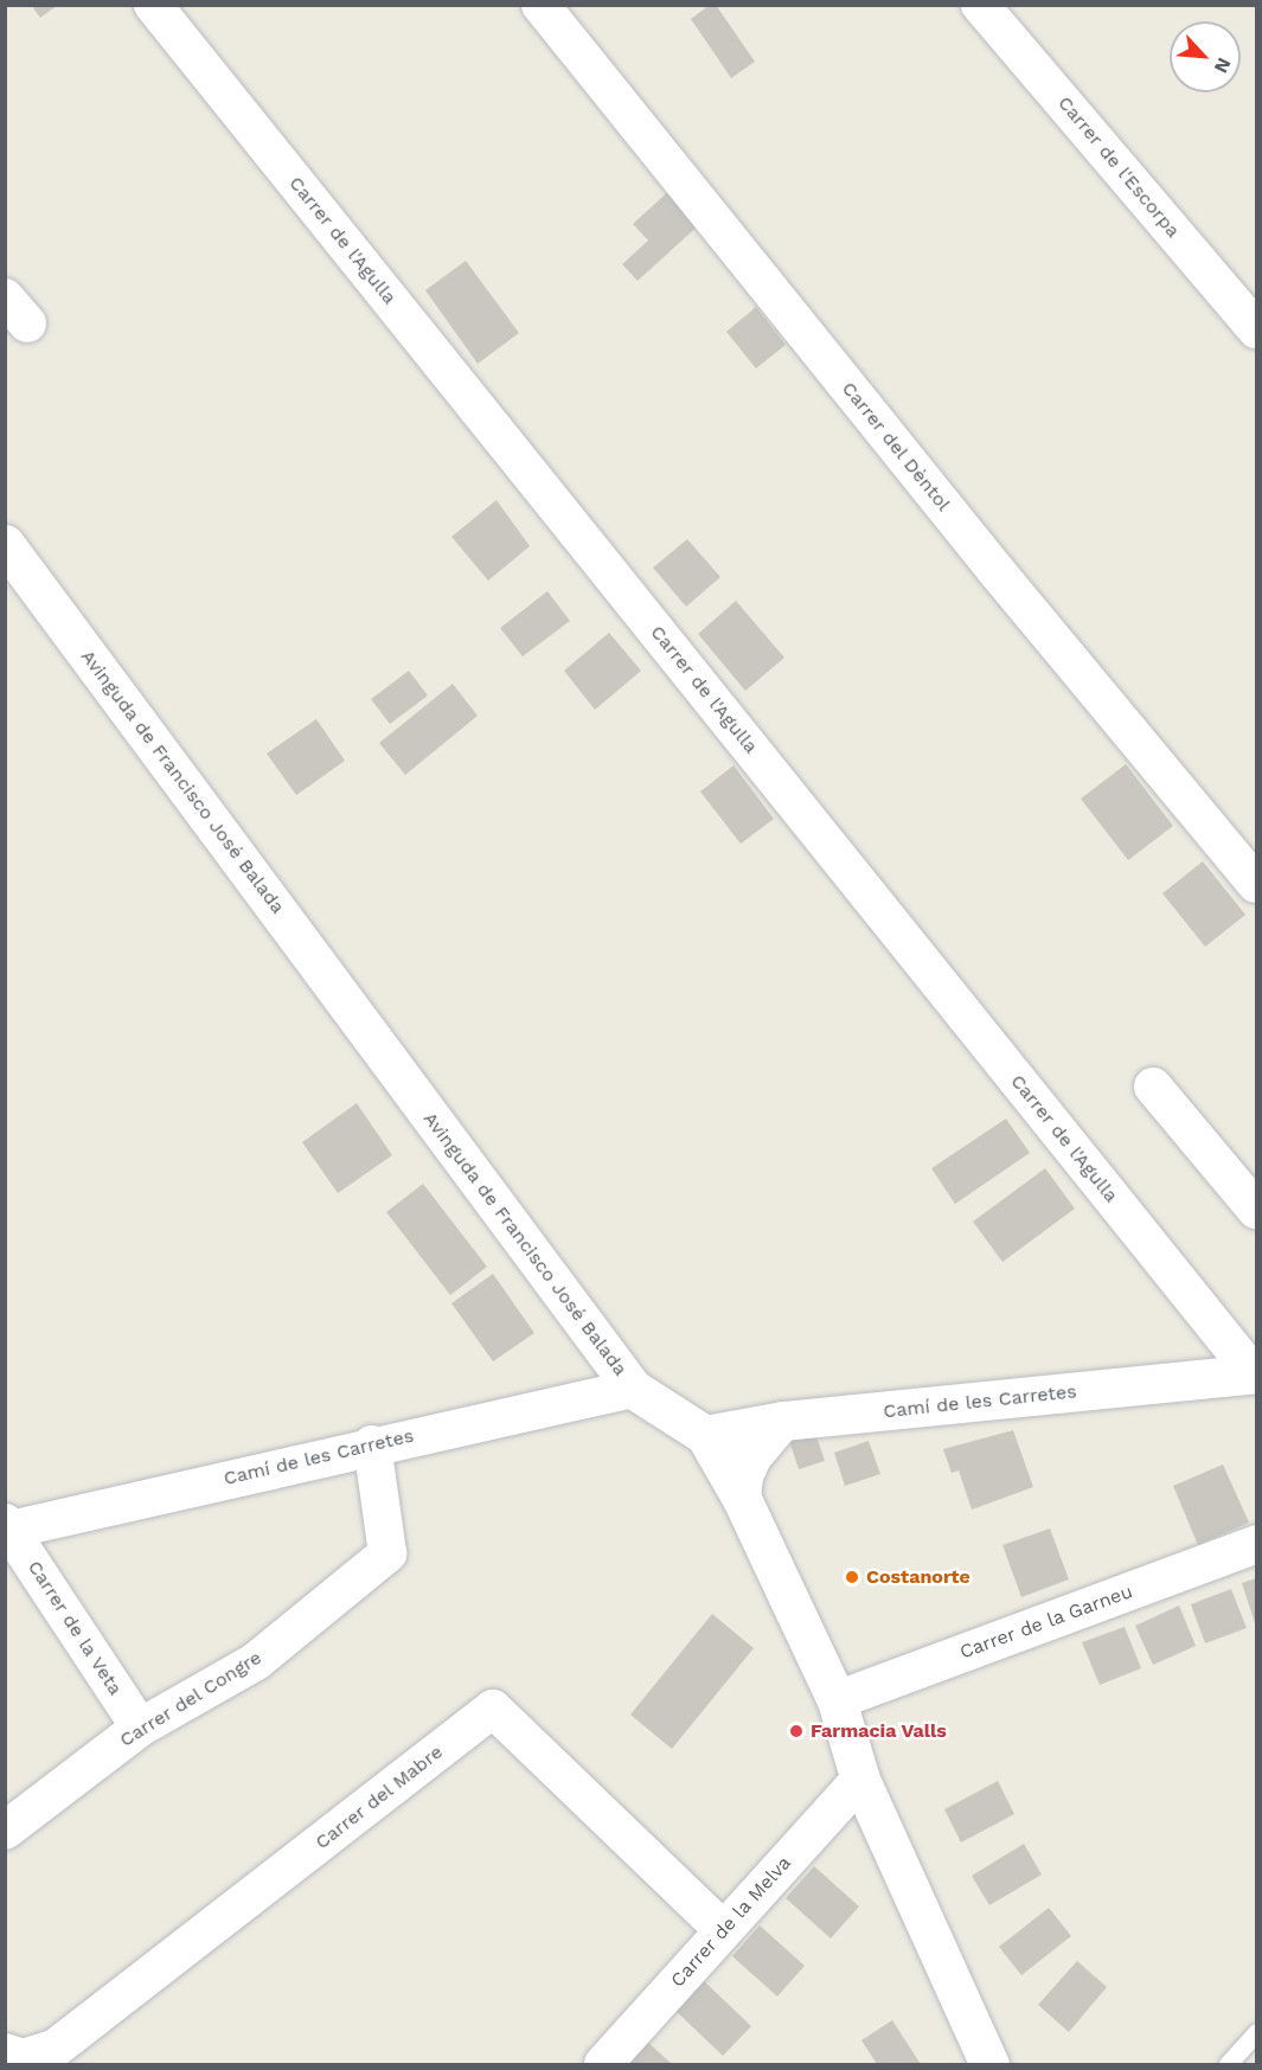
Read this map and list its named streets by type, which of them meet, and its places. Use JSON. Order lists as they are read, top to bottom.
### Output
{
  "streets": {
    "street": [
      "Carrer de l'Escorpa",
      "Carrer de l'Agulla",
      "Carrer del Dèntol",
      "Avinguda de Francisco José Balada",
      "Camí de les Carretes",
      "Carrer de la Garneu",
      "Carrer de la Veta",
      "Carrer del Congre",
      "Carrer del Mabre",
      "Carrer de la Melva"
    ]
  },
  "crossings": [
    ["Carrer de l'Agulla", "Camí de les Carretes"],
    ["Avinguda de Francisco José Balada", "Camí de les Carretes"],
    ["Avinguda de Francisco José Balada", "Carrer de la Garneu"],
    ["Avinguda de Francisco José Balada", "Carrer de la Melva"],
    ["Camí de les Carretes", "Carrer de la Veta"],
    ["Camí de les Carretes", "Carrer del Congre"],
    ["Carrer de la Veta", "Carrer del Congre"],
    ["Carrer del Mabre", "Carrer de la Melva"]
  ],
  "places": ["Costanorte", "Farmacia Valls"],
  "north": "bottom right"
}
